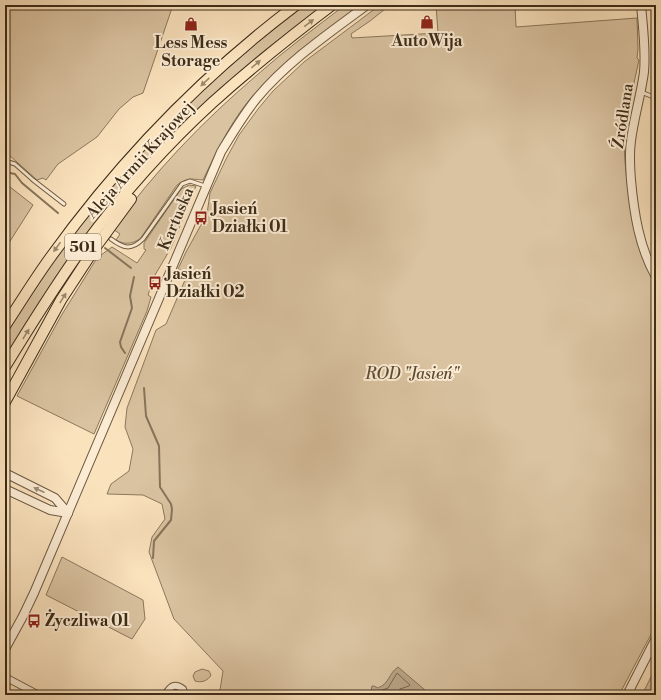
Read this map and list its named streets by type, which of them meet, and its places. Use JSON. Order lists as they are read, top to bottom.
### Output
{
  "streets": {
    "main road": ["Aleja Armii Krajowej", "501"],
    "street": ["Źródlana", "Kartuska"]
  },
  "parks": ["ROD \"Jasień\""],
  "places": {
    "shop": ["AutoWija", "Less Mess Storage"],
    "bus stop": ["Jasień Działki 01", "Jasień Działki 02", "Życzliwa 01"]
  }
}
